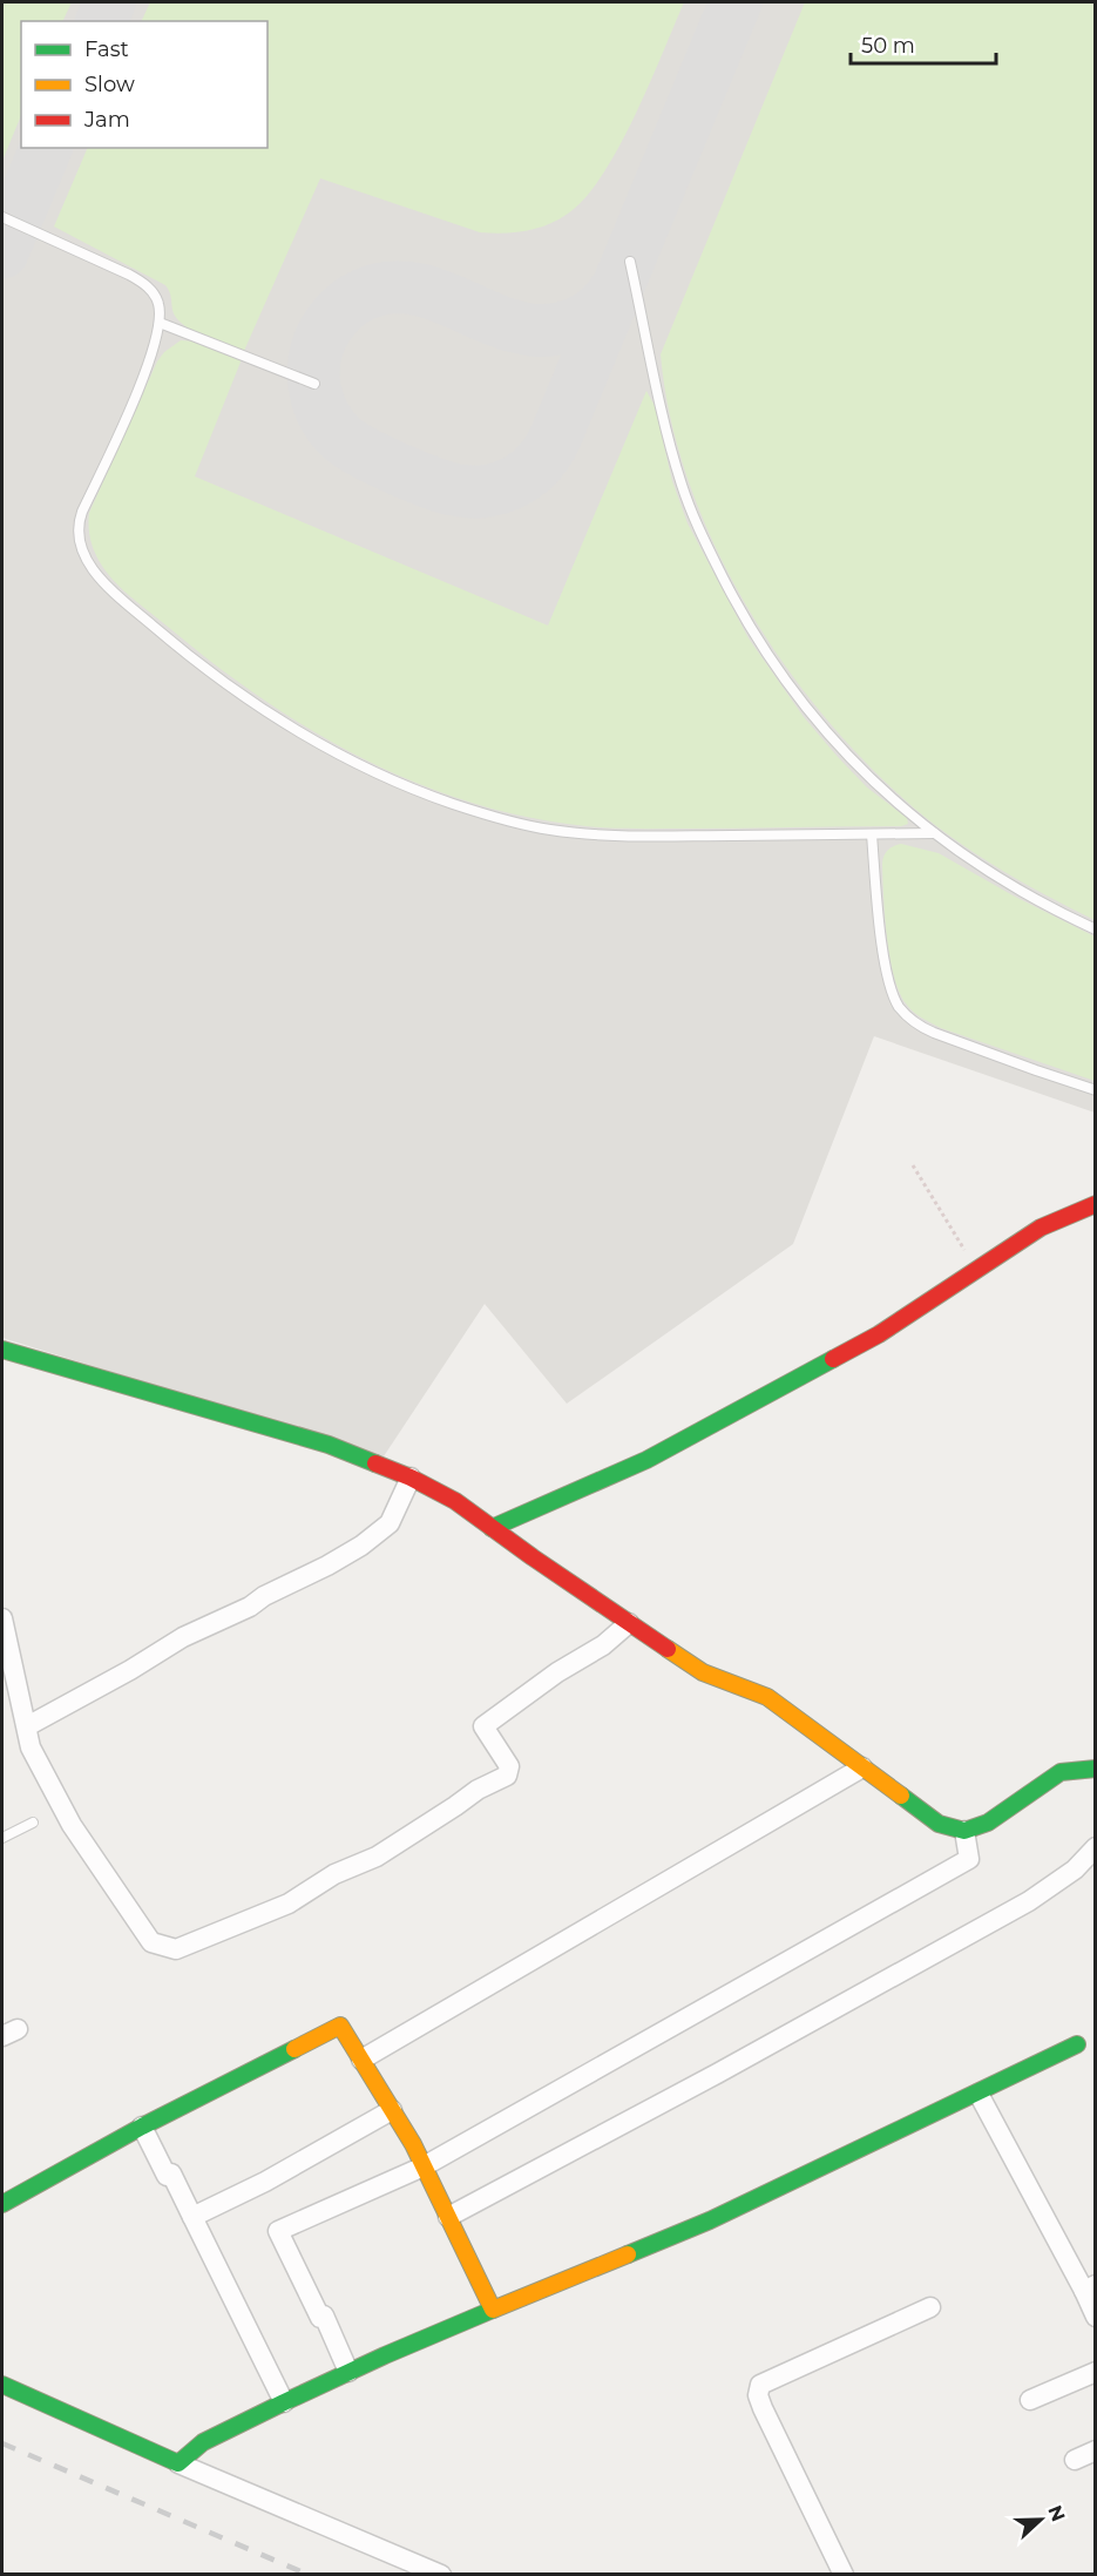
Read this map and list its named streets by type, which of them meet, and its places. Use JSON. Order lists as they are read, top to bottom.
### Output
{
  "legend": ["Fast", "Slow", "Jam"],
  "scale_bar": "50 m",
  "north": "right"
}
